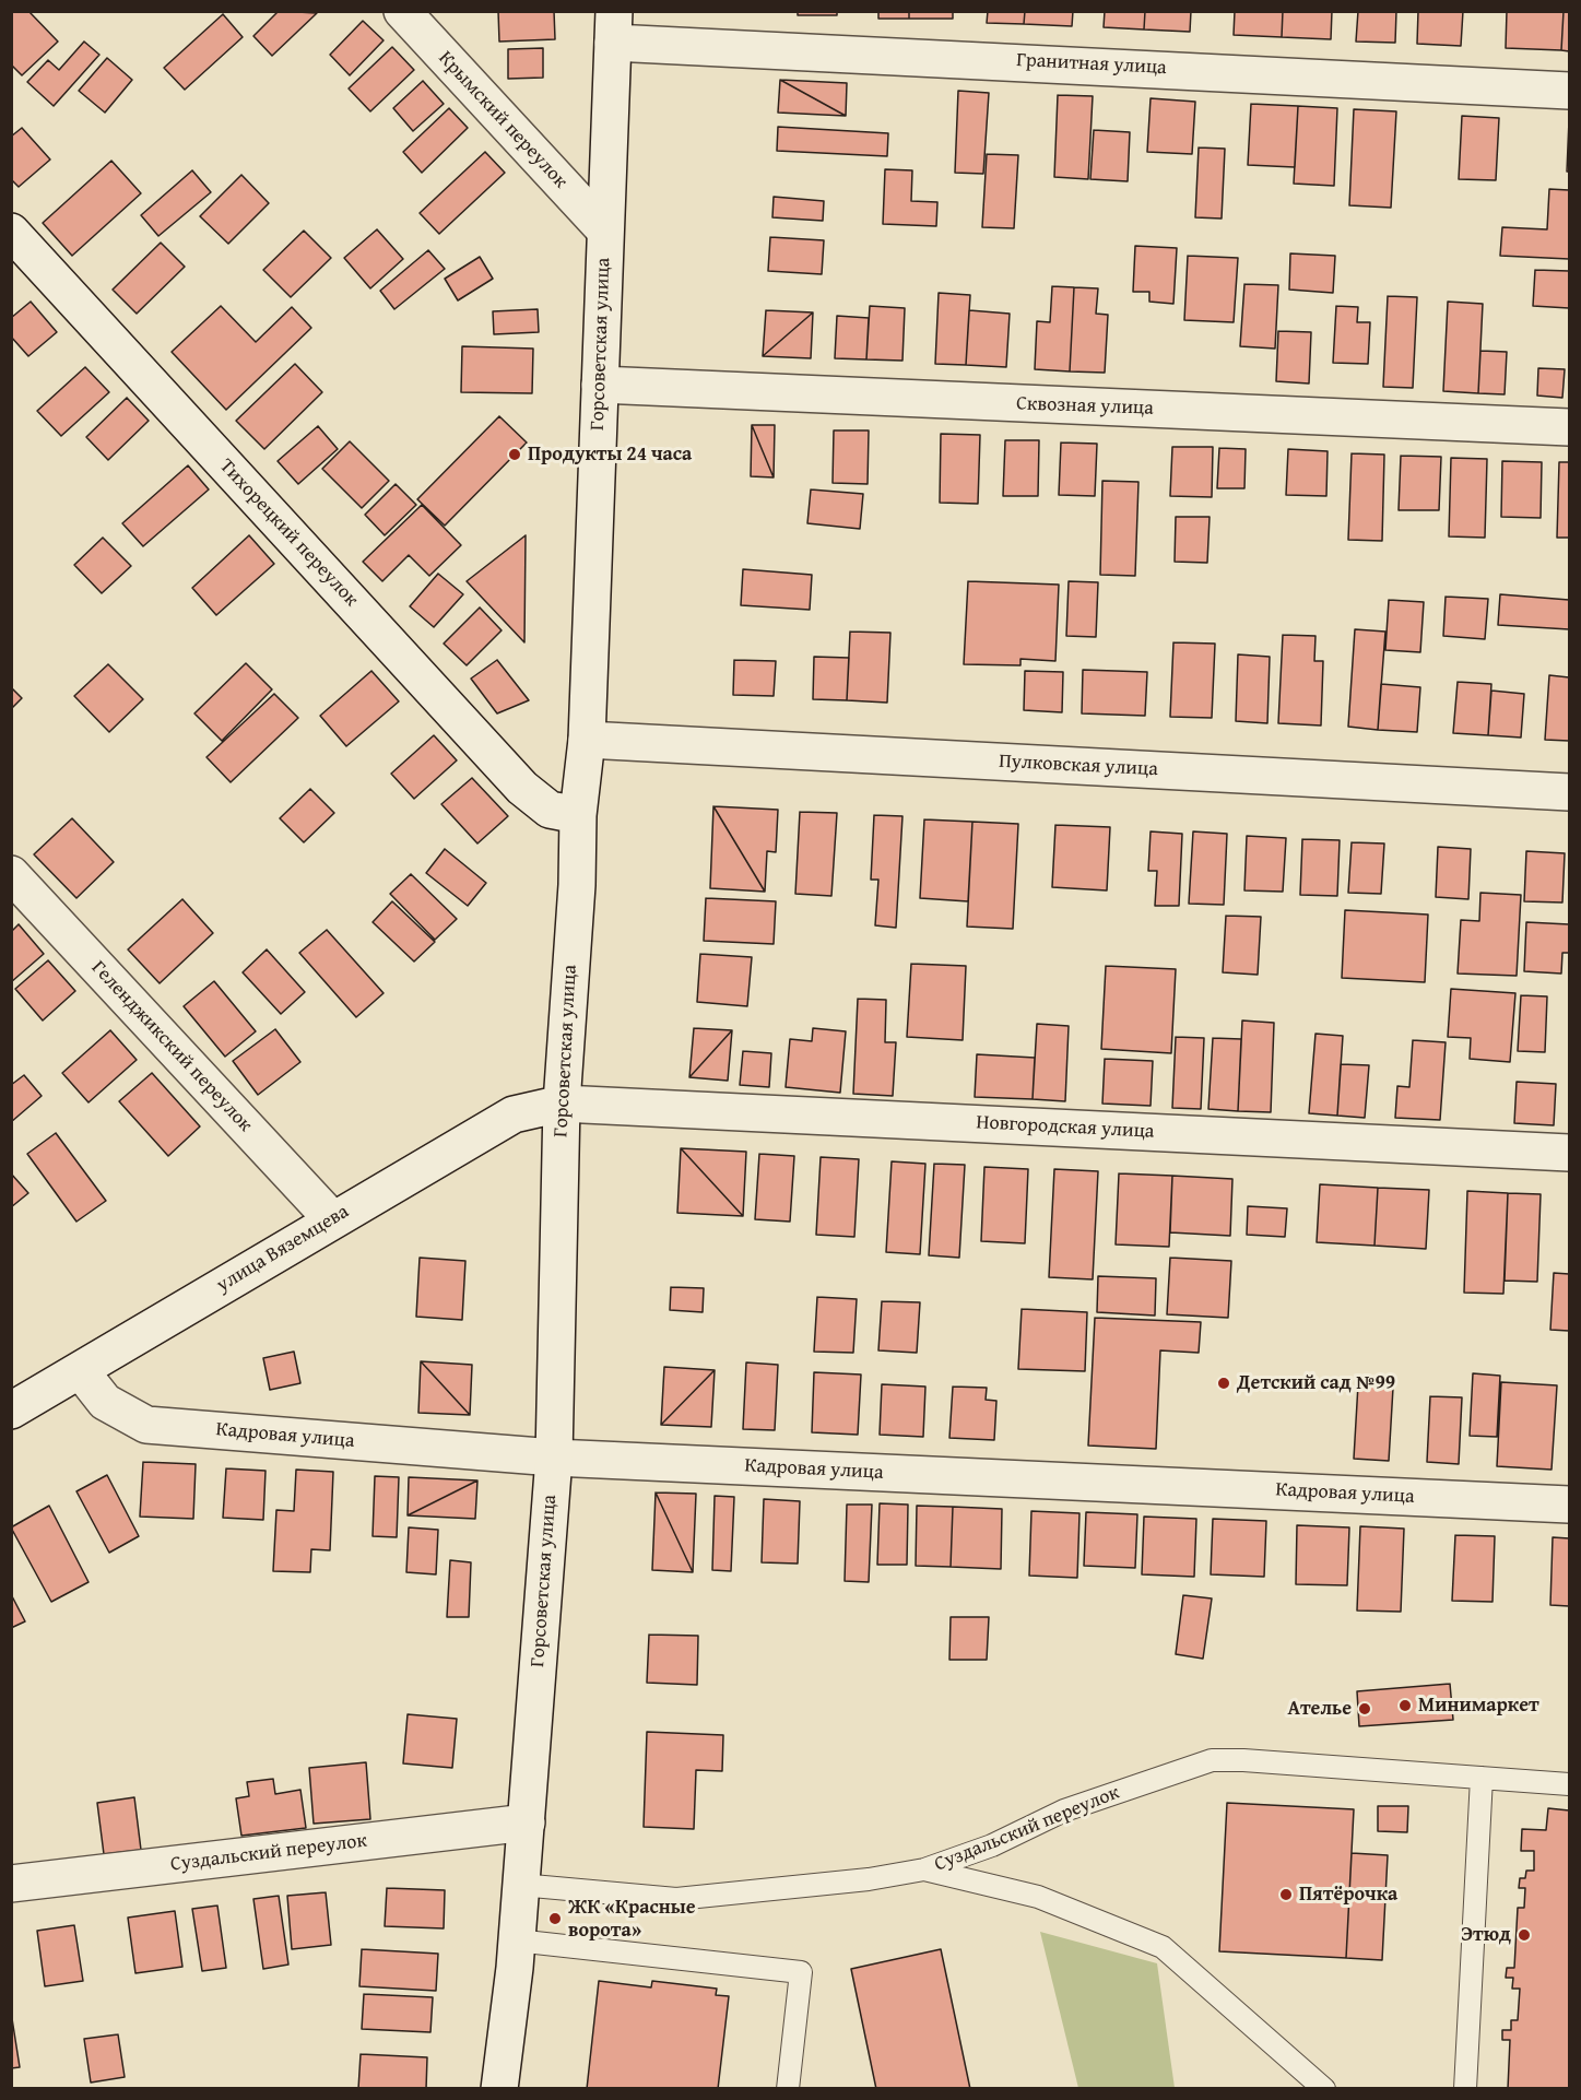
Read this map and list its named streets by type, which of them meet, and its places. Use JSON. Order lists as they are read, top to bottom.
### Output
{
  "streets": {
    "street": [
      "Гранитная улица",
      "Крымский переулок",
      "Горсоветская улица",
      "Сквозная улица",
      "Тихорецкий переулок",
      "Пулковская улица",
      "Геленджикский переулок",
      "Новгородская улица",
      "улица Вяземцева",
      "Кадровая улица",
      "Суздальский переулок"
    ]
  },
  "crossings": [
    ["Гранитная улица", "Горсоветская улица"],
    ["Крымский переулок", "Горсоветская улица"],
    ["Горсоветская улица", "Сквозная улица"],
    ["Горсоветская улица", "Тихорецкий переулок"],
    ["Горсоветская улица", "Пулковская улица"],
    ["Горсоветская улица", "Новгородская улица"],
    ["Горсоветская улица", "улица Вяземцева"],
    ["Горсоветская улица", "Кадровая улица"],
    ["Горсоветская улица", "Суздальский переулок"],
    ["Геленджикский переулок", "улица Вяземцева"],
    ["Новгородская улица", "улица Вяземцева"],
    ["улица Вяземцева", "Кадровая улица"]
  ],
  "places": [
    "Продукты 24 часа",
    "Детский сад №99",
    "Минимаркет",
    "Ателье",
    "Пятёрочка",
    "ЖК «Красные ворота»",
    "Этюд"
  ]
}
